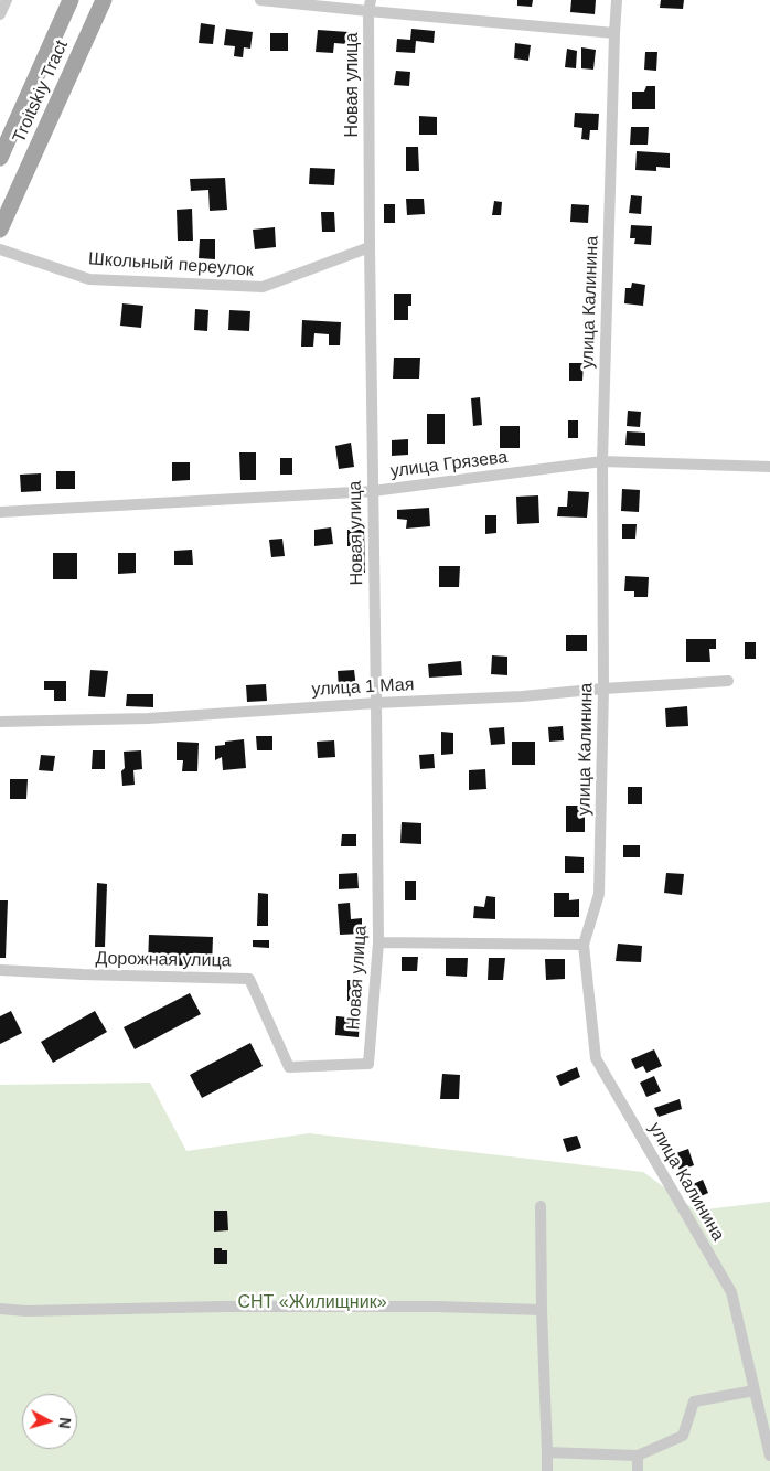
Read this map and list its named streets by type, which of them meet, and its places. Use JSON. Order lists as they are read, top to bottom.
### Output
{
  "streets": {
    "main road": ["Troitskiy Tract"],
    "street": [
      "Новая улица",
      "Школьный переулок",
      "улица Калинина",
      "улица Грязева",
      "улица 1 Мая",
      "Дорожная улица"
    ]
  },
  "crossings": [
    ["Новая улица", "Школьный переулок"],
    ["Новая улица", "улица Грязева"],
    ["Новая улица", "улица 1 Мая"],
    ["Новая улица", "Дорожная улица"],
    ["улица Калинина", "улица Грязева"],
    ["улица Калинина", "улица 1 Мая"]
  ],
  "parks": ["СНТ «Жилищник»"],
  "north": "right"
}
